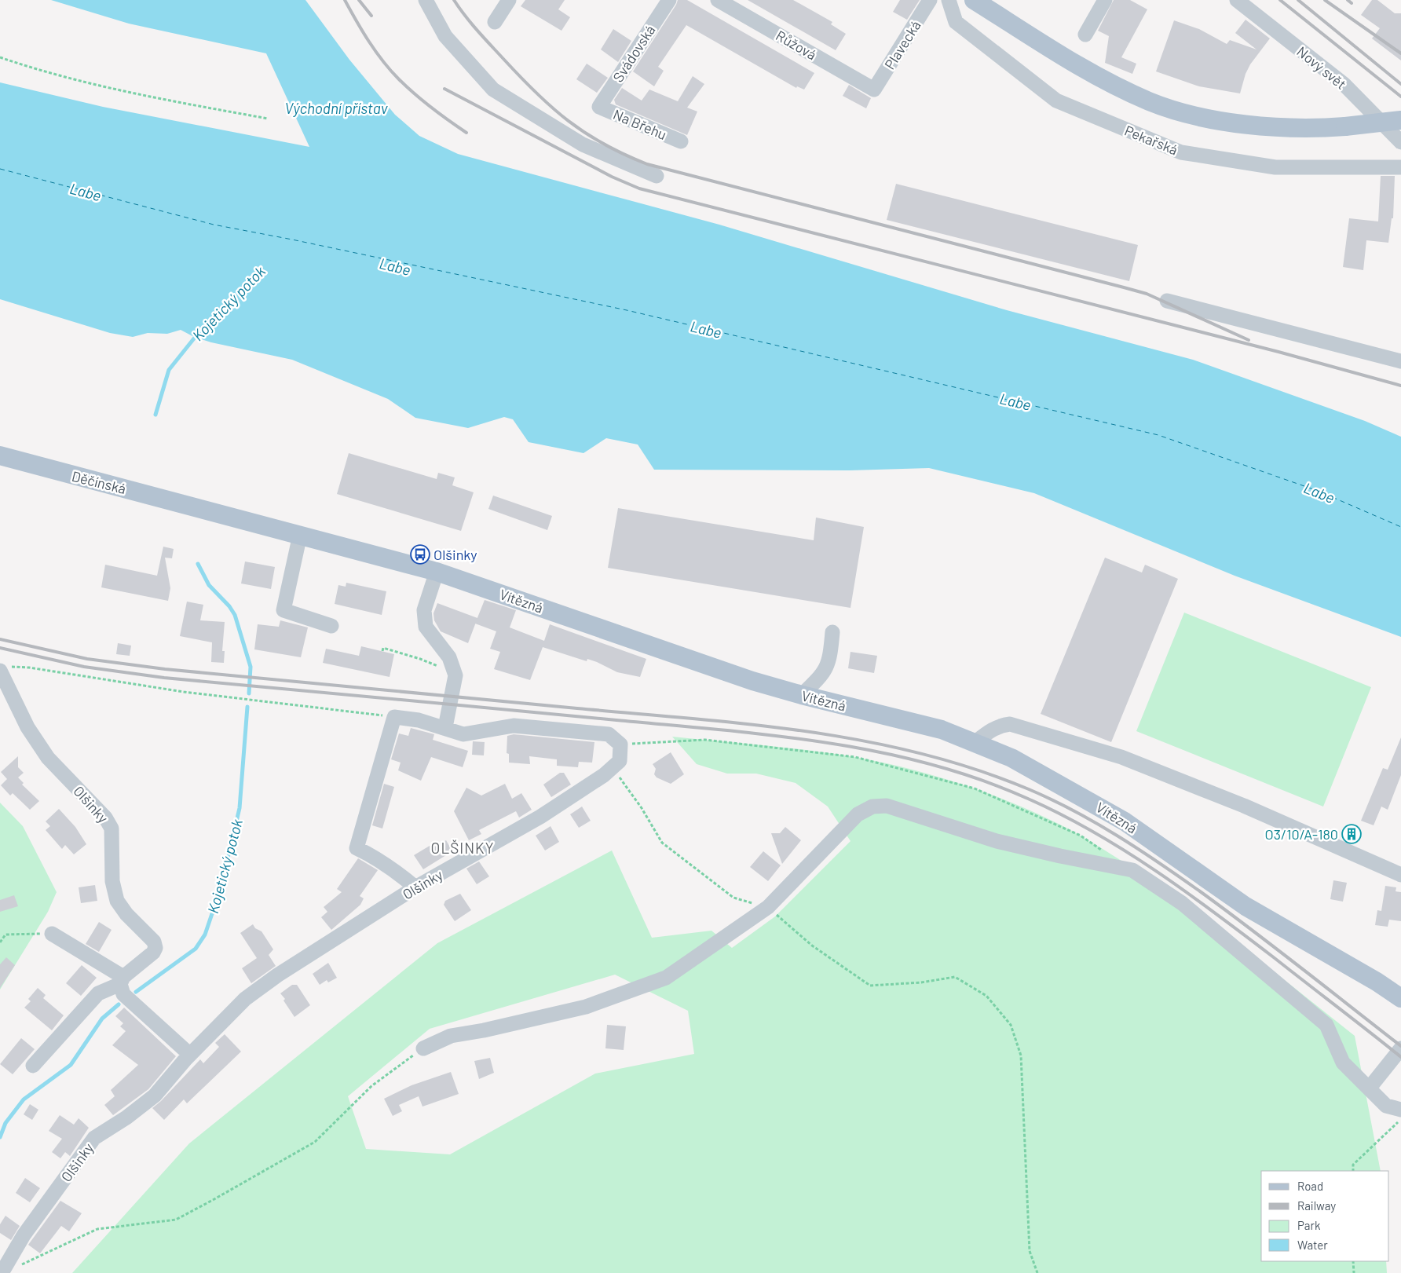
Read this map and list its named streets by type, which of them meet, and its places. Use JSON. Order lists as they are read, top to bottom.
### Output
{
  "streets": {
    "main road": ["Děčínská", "Vítězná"],
    "street": [
      "Růžová",
      "Plavecká",
      "Svádovská",
      "Nový svět",
      "Na Břehu",
      "Pekařská",
      "Olšinky"
    ]
  },
  "crossings": [
    ["Růžová", "Plavecká"],
    ["Svádovská", "Na Břehu"],
    ["Děčínská", "Vítězná"]
  ],
  "districts": ["OLŠINKY"],
  "water": ["Východní přístav", "Labe", "Kojetický potok"],
  "places": {
    "bus stop": ["Olšinky"],
    "building": ["O3/10/A-180"]
  },
  "legend": [
    "Road",
    "Railway",
    "Park",
    "Water"
  ]
}
